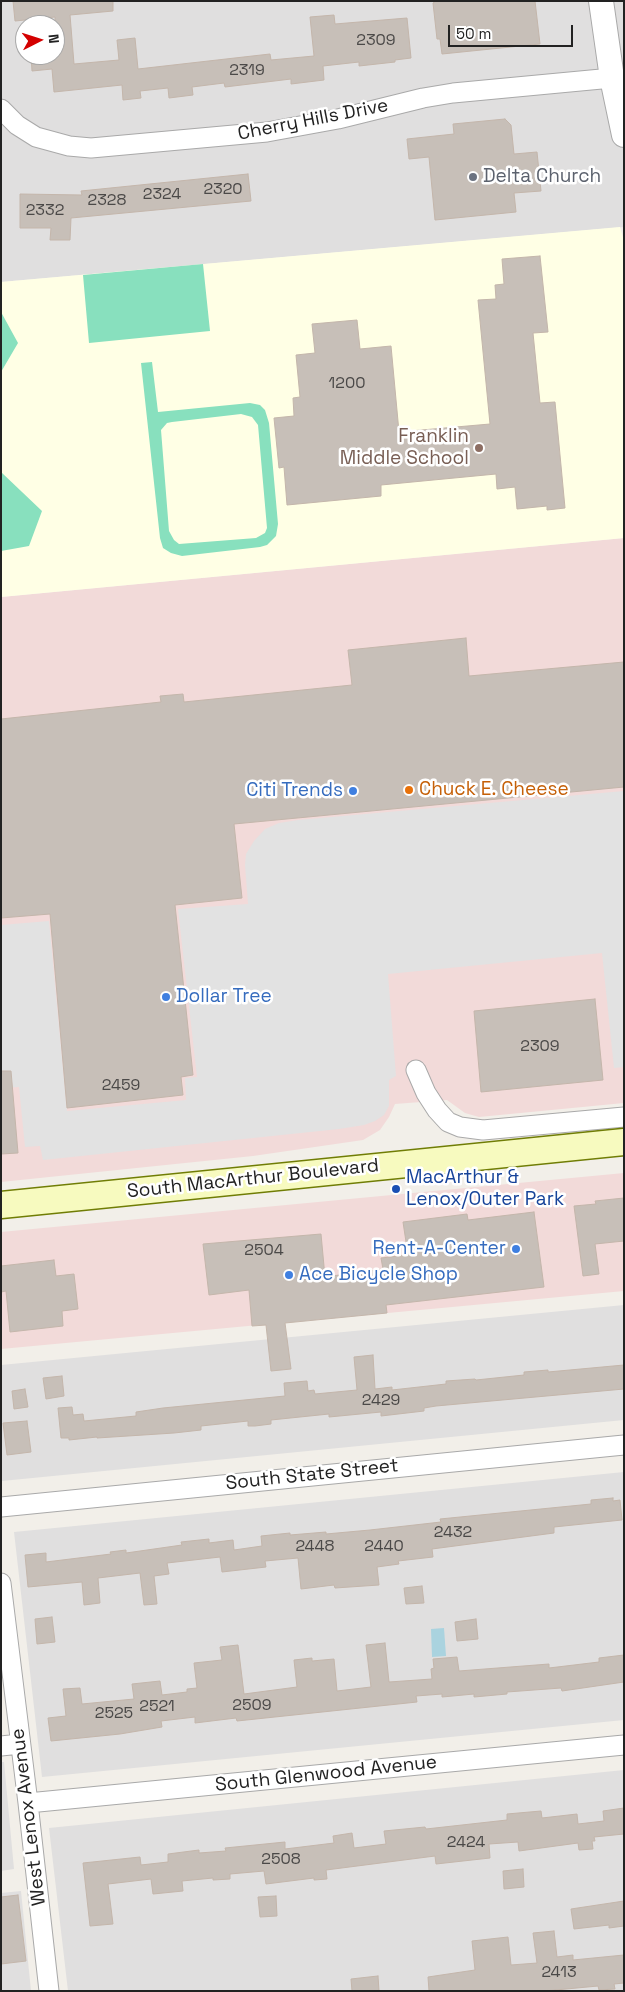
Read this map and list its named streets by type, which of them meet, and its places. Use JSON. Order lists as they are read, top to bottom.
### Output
{
  "streets": {
    "main road": ["South MacArthur Boulevard"],
    "street": [
      "Cherry Hills Drive",
      "South State Street",
      "South Glenwood Avenue",
      "West Lenox Avenue"
    ]
  },
  "crossings": [
    ["South Glenwood Avenue", "West Lenox Avenue"]
  ],
  "places": [
    "Delta Church",
    "Franklin Middle School",
    "Chuck E. Cheese",
    "Citi Trends",
    "Dollar Tree",
    "MacArthur & Lenox/Outer Park",
    "Rent-A-Center",
    "Ace Bicycle Shop"
  ],
  "house_numbers": [
    "2309",
    "2319",
    "2320",
    "2324",
    "2328",
    "2332",
    "1200",
    "2309",
    "2459",
    "2504",
    "2429",
    "2432",
    "2448",
    "2440",
    "2509",
    "2521",
    "2525",
    "2424",
    "2508",
    "2413"
  ],
  "scale_bar": "50 m",
  "north": "right"
}
